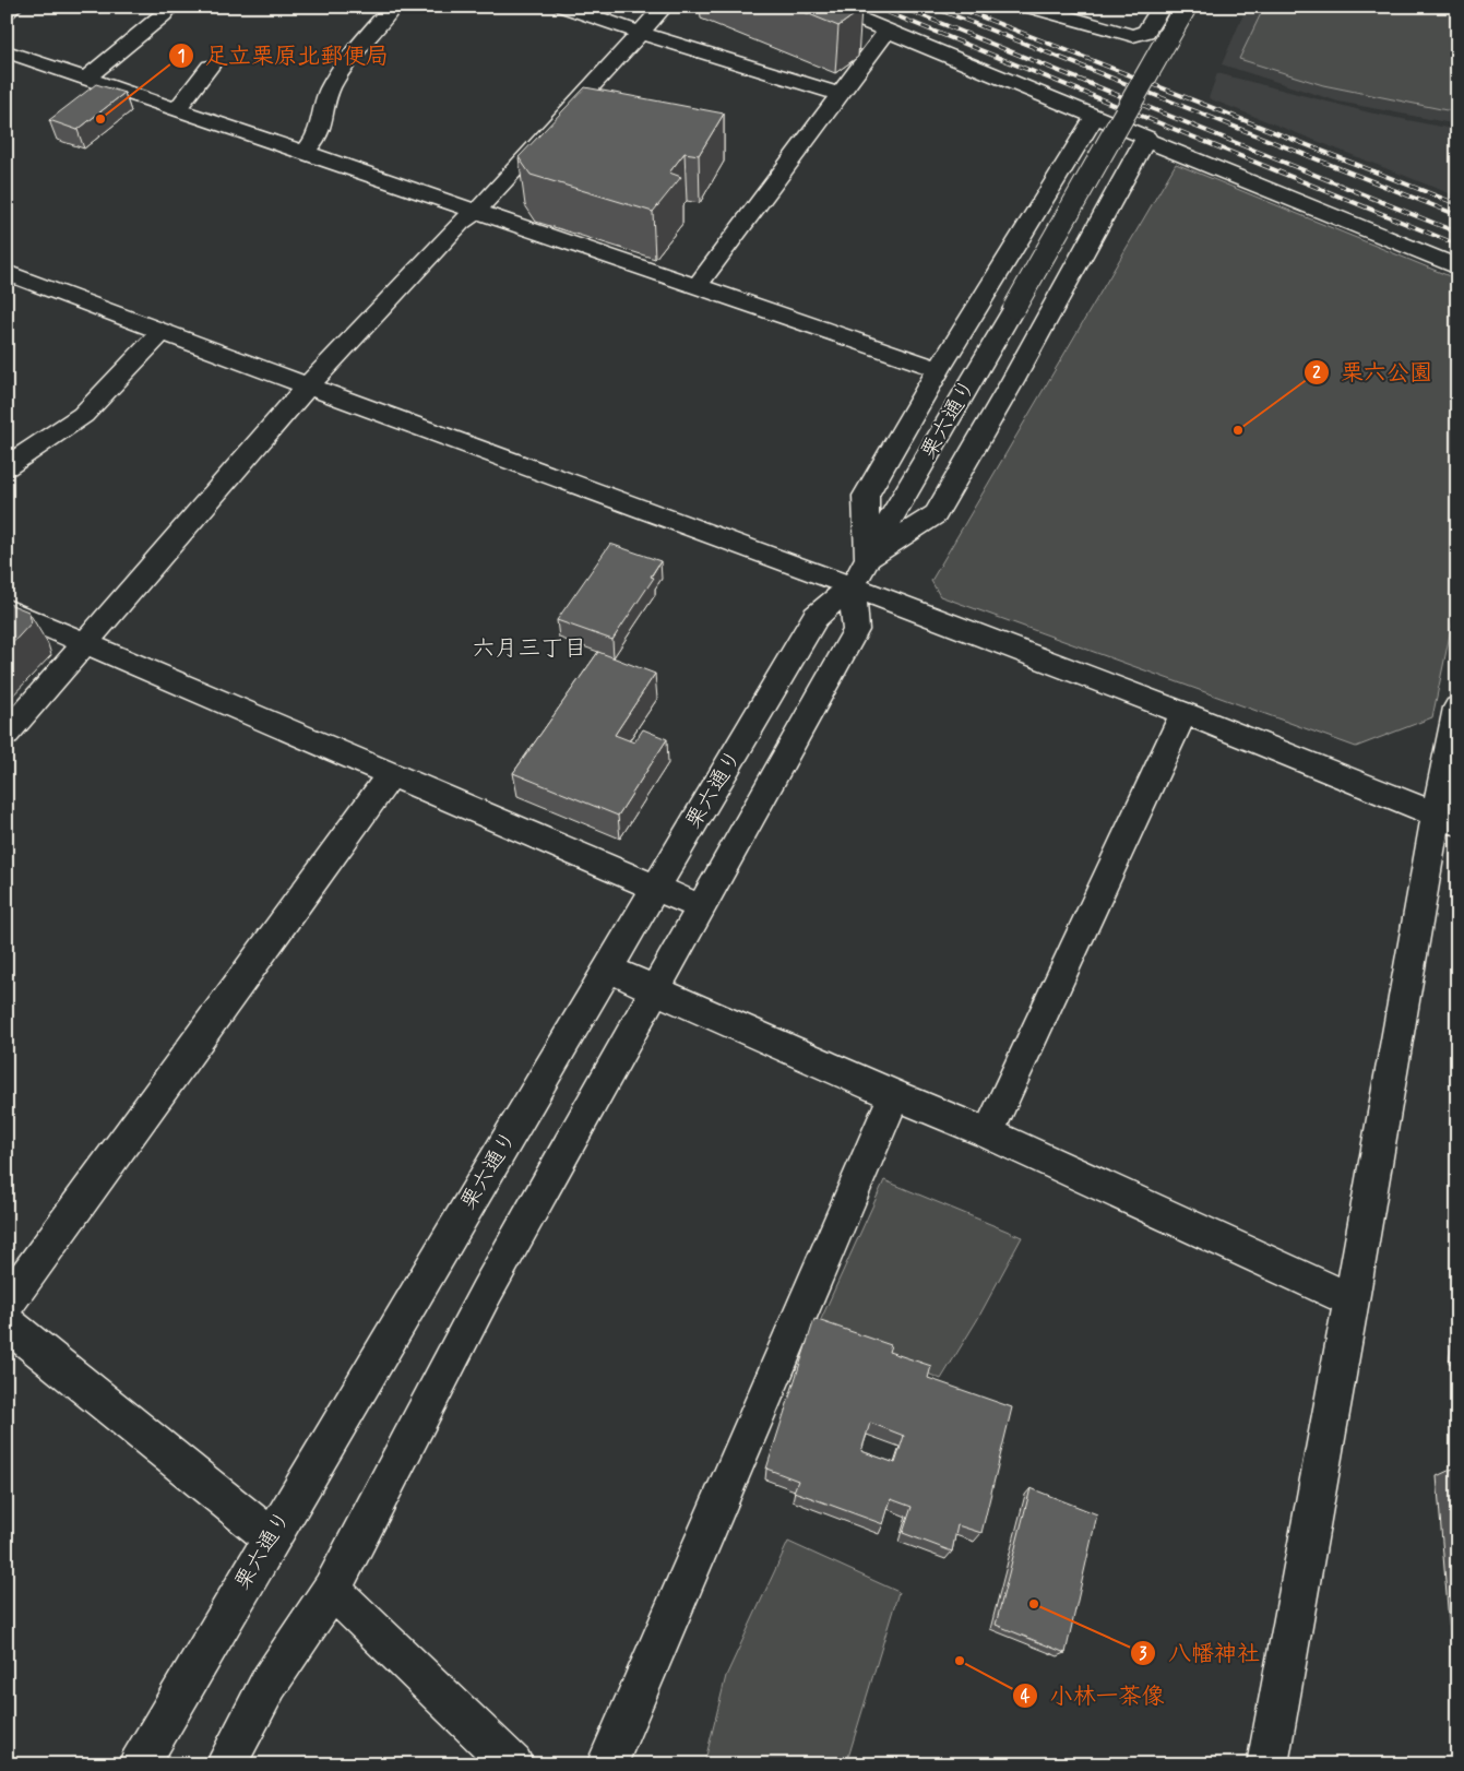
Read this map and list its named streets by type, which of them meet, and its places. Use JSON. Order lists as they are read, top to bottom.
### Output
{
  "streets": {
    "street": ["栗六通り"]
  },
  "districts": ["六月三丁目"],
  "places": [
    "足立栗原北郵便局",
    "栗六公園",
    "八幡神社",
    "小林一茶像"
  ]
}
